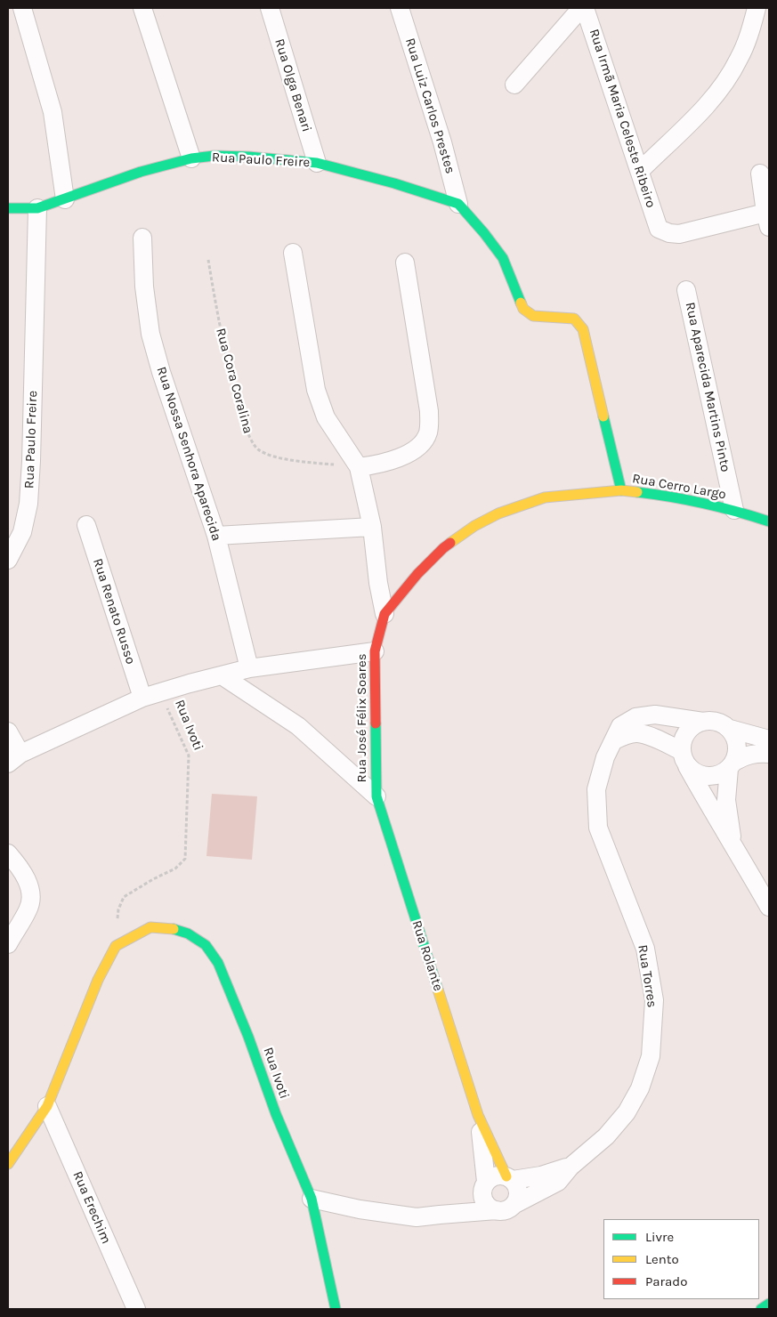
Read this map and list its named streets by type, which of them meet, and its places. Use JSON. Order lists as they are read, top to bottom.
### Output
{
  "streets": {
    "street": [
      "Rua Olga Benari",
      "Rua Luiz Carlos Prestes",
      "Rua Irmã Maria Celeste Ribeiro",
      "Rua Paulo Freire",
      "Rua Aparecida Martins Pinto",
      "Rua Nossa Senhora Aparecida",
      "Rua Cerro Largo",
      "Rua Renato Russo",
      "Rua José Félix Soares",
      "Rua Ivoti",
      "Rua Rolante",
      "Rua Torres",
      "Rua Erechim"
    ],
    "path": ["Rua Cora Coralina"]
  },
  "crossings": [
    ["Rua Olga Benari", "Rua Paulo Freire"],
    ["Rua Luiz Carlos Prestes", "Rua Paulo Freire"],
    ["Rua Aparecida Martins Pinto", "Rua Cerro Largo"],
    ["Rua Cerro Largo", "Rua José Félix Soares"],
    ["Rua José Félix Soares", "Rua Rolante"],
    ["Rua Ivoti", "Rua Torres"],
    ["Rua Rolante", "Rua Torres"]
  ],
  "legend": ["Livre", "Lento", "Parado"]
}
